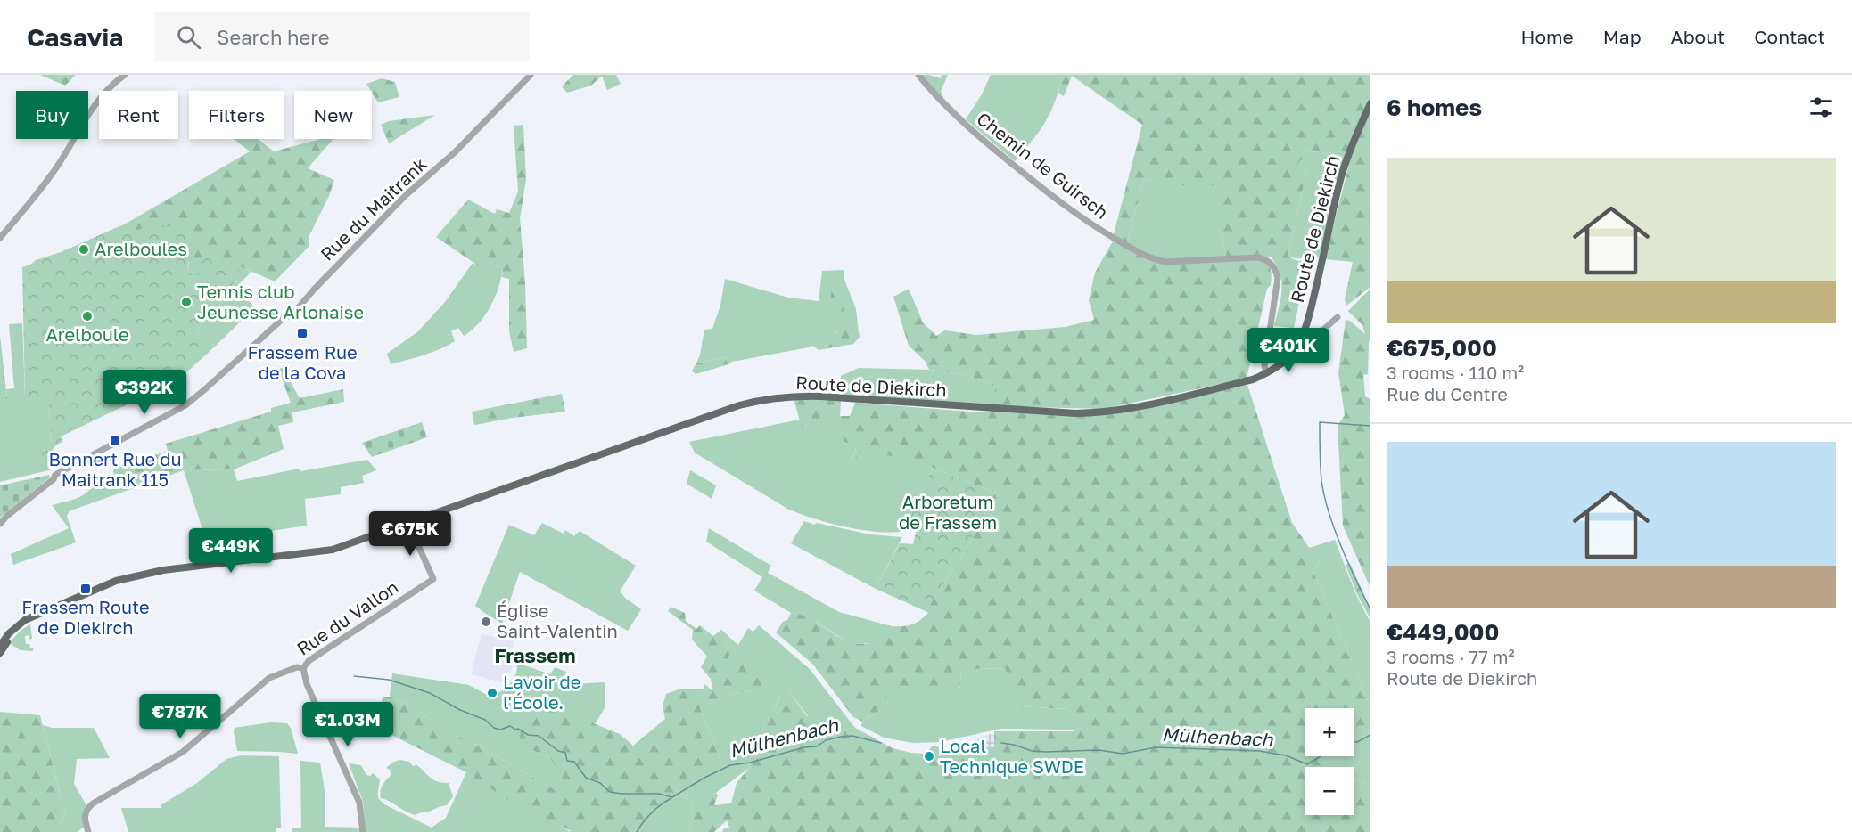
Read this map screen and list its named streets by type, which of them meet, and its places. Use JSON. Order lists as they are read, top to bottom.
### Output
{
  "streets": {
    "main road": ["Route de Diekirch"],
    "street": ["Chemin de Guirsch", "Rue du Maitrank", "Rue du Vallon"]
  },
  "crossings": [
    ["Chemin de Guirsch", "Route de Diekirch"],
    ["Route de Diekirch", "Rue du Vallon"]
  ],
  "districts": ["Frassem"],
  "water": ["Mülhenbach"],
  "parks": ["Arboretum de Frassem"],
  "places": {
    "other": [
      "Arelboules",
      "Tennis club Jeunesse Arlonaise",
      "Arelboule",
      "Église Saint-Valentin",
      "Lavoir de l'École.",
      "Local Technique SWDE"
    ],
    "transit": ["Frassem Rue de la Cova", "Bonnert Rue du Maitrank 115", "Frassem Route de Diekirch"]
  },
  "page": {
    "header": "Casavia",
    "search": "Search here",
    "nav": [
      "Home",
      "Map",
      "About",
      "Contact"
    ],
    "heading": "6 homes",
    "chip": [
      "Buy",
      "Rent",
      "Filters",
      "New"
    ],
    "list": [
      {
        "name": "€675,000",
        "note": "3 rooms · 110 m² · Rue du Centre"
      },
      {
        "name": "€449,000",
        "note": "3 rooms · 77 m² · Route de Diekirch"
      }
    ],
    "price": [
      "€401K",
      "€392K",
      "€675K",
      "€449K",
      "€787K",
      "€1.03M"
    ],
    "map_buttons": ["+", "−"]
  }
}
